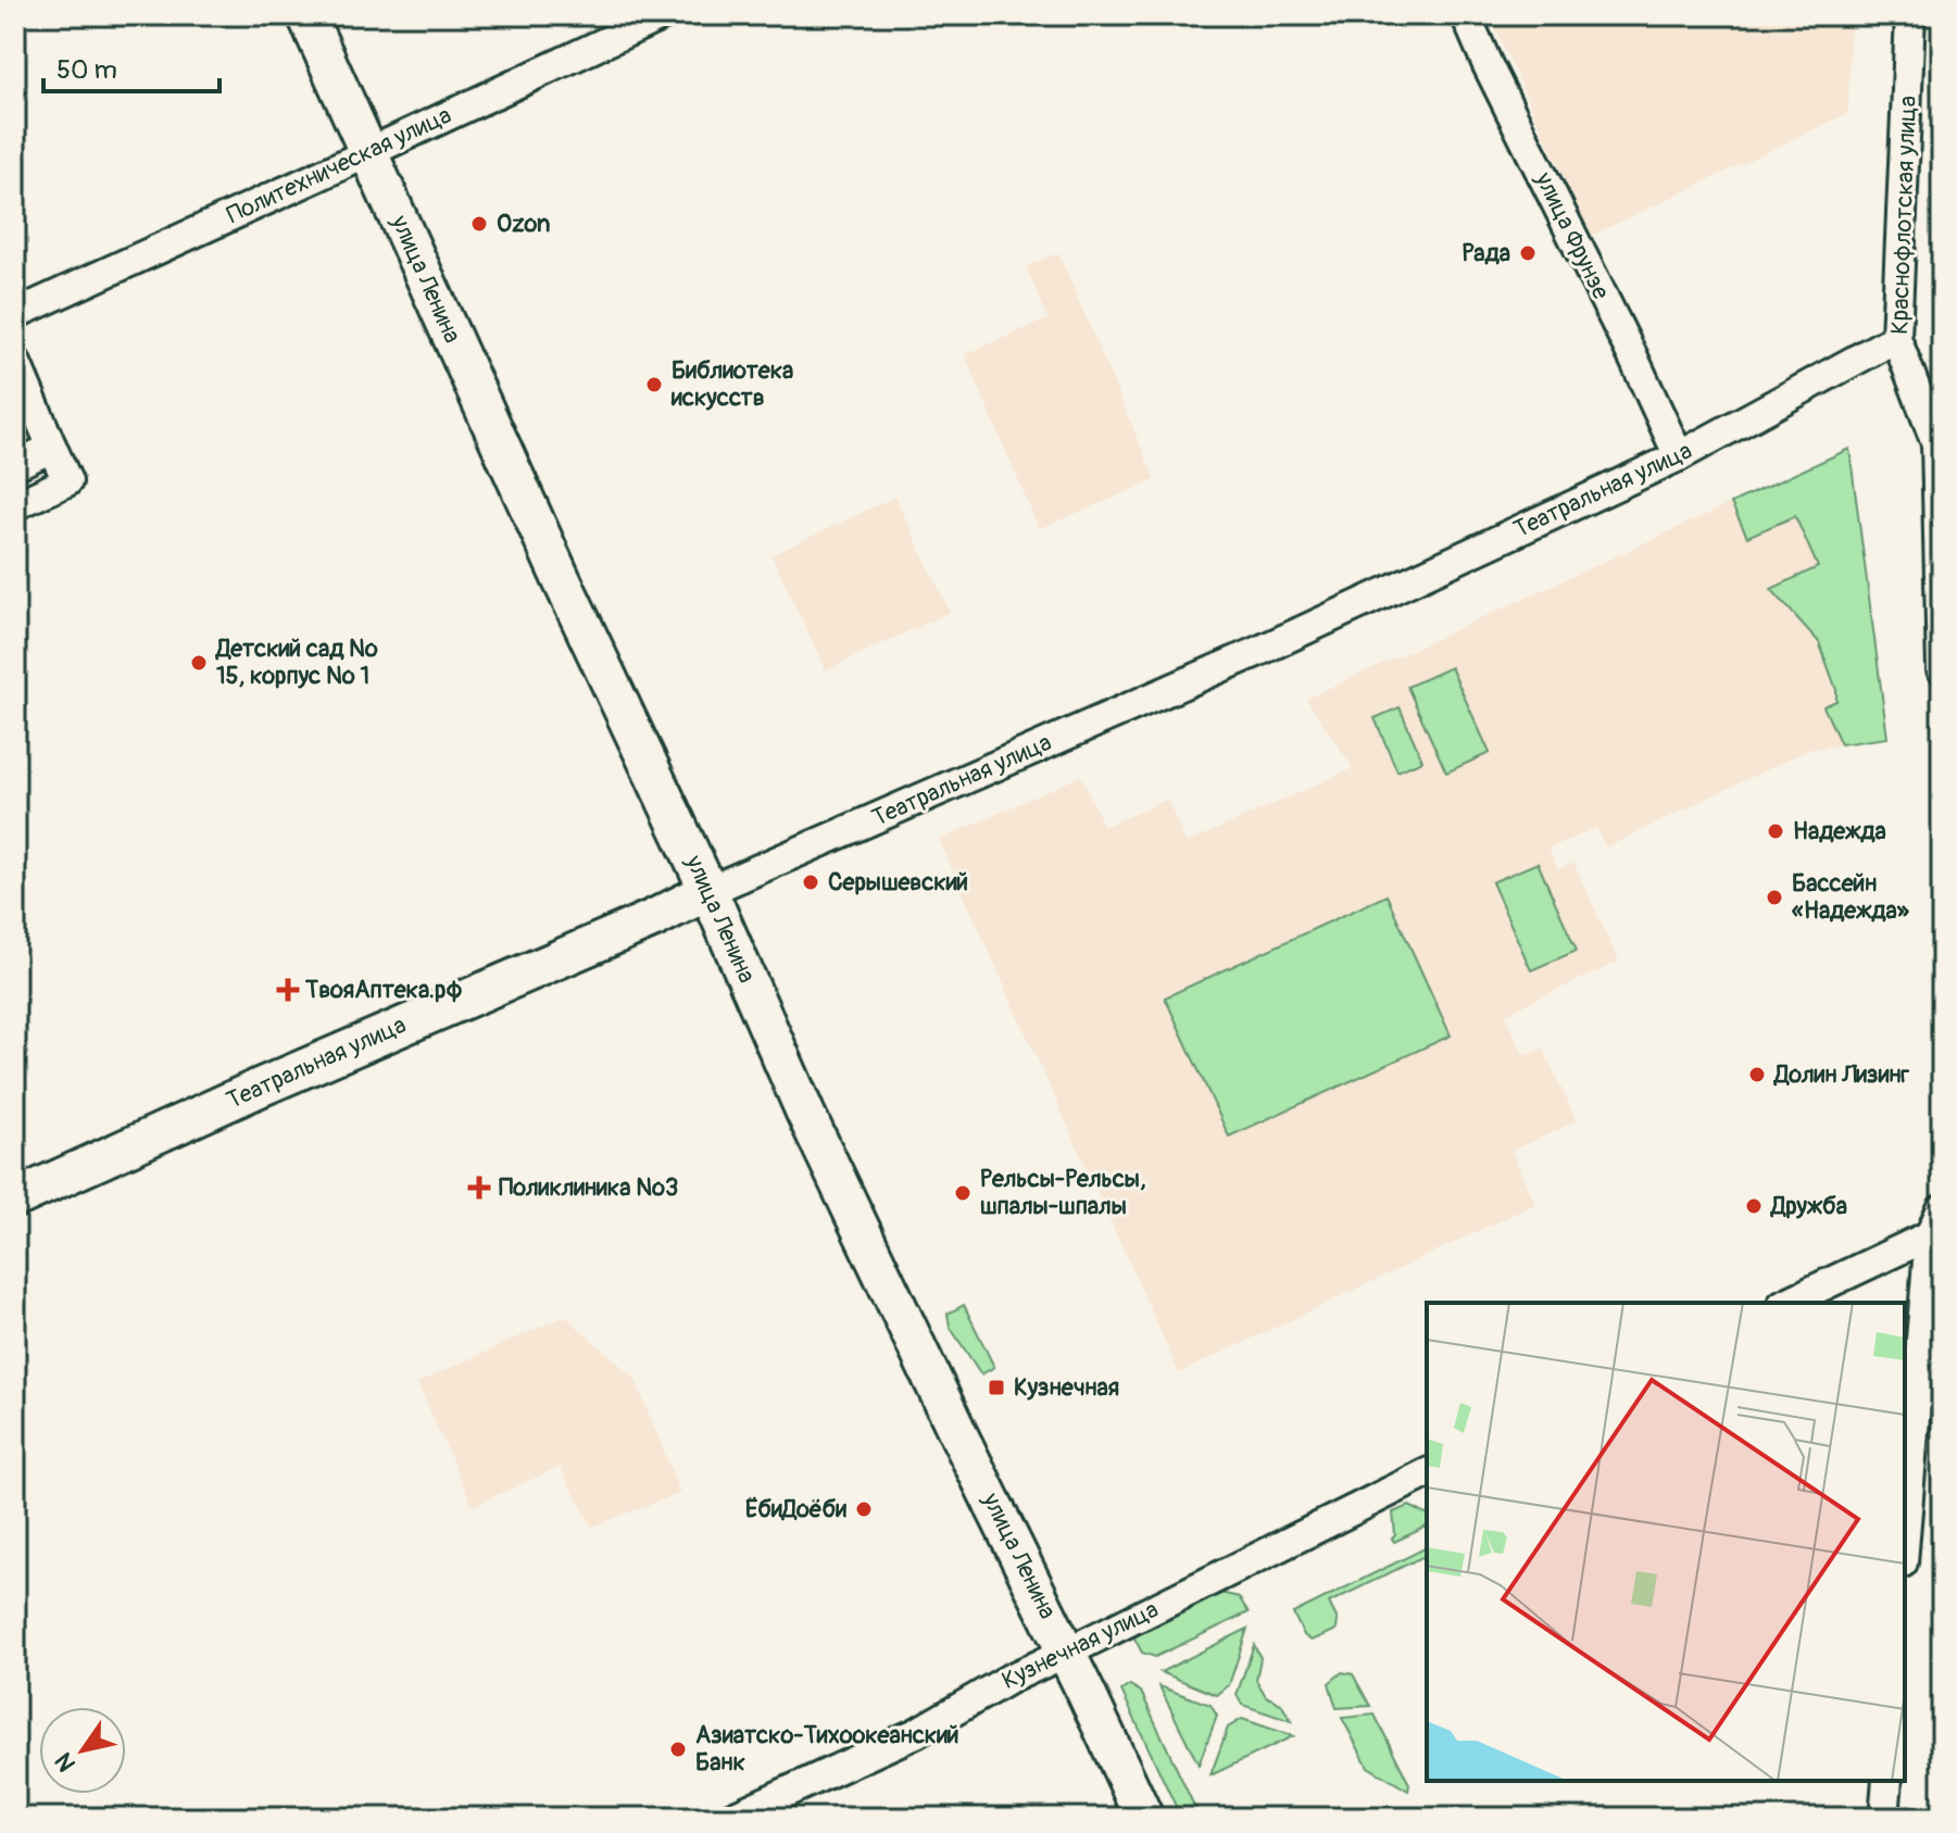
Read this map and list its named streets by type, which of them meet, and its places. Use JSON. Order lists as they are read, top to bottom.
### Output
{
  "streets": {
    "main road": ["улица Ленина", "Театральная улица"],
    "street": [
      "Политехническая улица",
      "Краснофлотская улица",
      "улица Фрунзе",
      "Кузнечная улица"
    ]
  },
  "crossings": [
    ["Политехническая улица", "улица Ленина"],
    ["Краснофлотская улица", "Театральная улица"],
    ["улица Фрунзе", "Театральная улица"],
    ["улица Ленина", "Театральная улица"],
    ["улица Ленина", "Кузнечная улица"]
  ],
  "places": {
    "other": [
      "Ozon",
      "Рада",
      "Библиотека искусств",
      "Детский сад № 15, корпус № 1",
      "Надежда",
      "Серышевский",
      "Бассейн «Надежда»",
      "Долин Лизинг",
      "Рельсы-Рельсы, шпалы-шпалы",
      "Дружба",
      "ЁбиДоёби",
      "Азиатско-Тихоокеанский Банк"
    ],
    "health": ["ТвояАптека.рф", "Поликлиника №3"],
    "transit": ["Кузнечная"]
  },
  "scale_bar": "50 m",
  "north": "bottom left"
}
